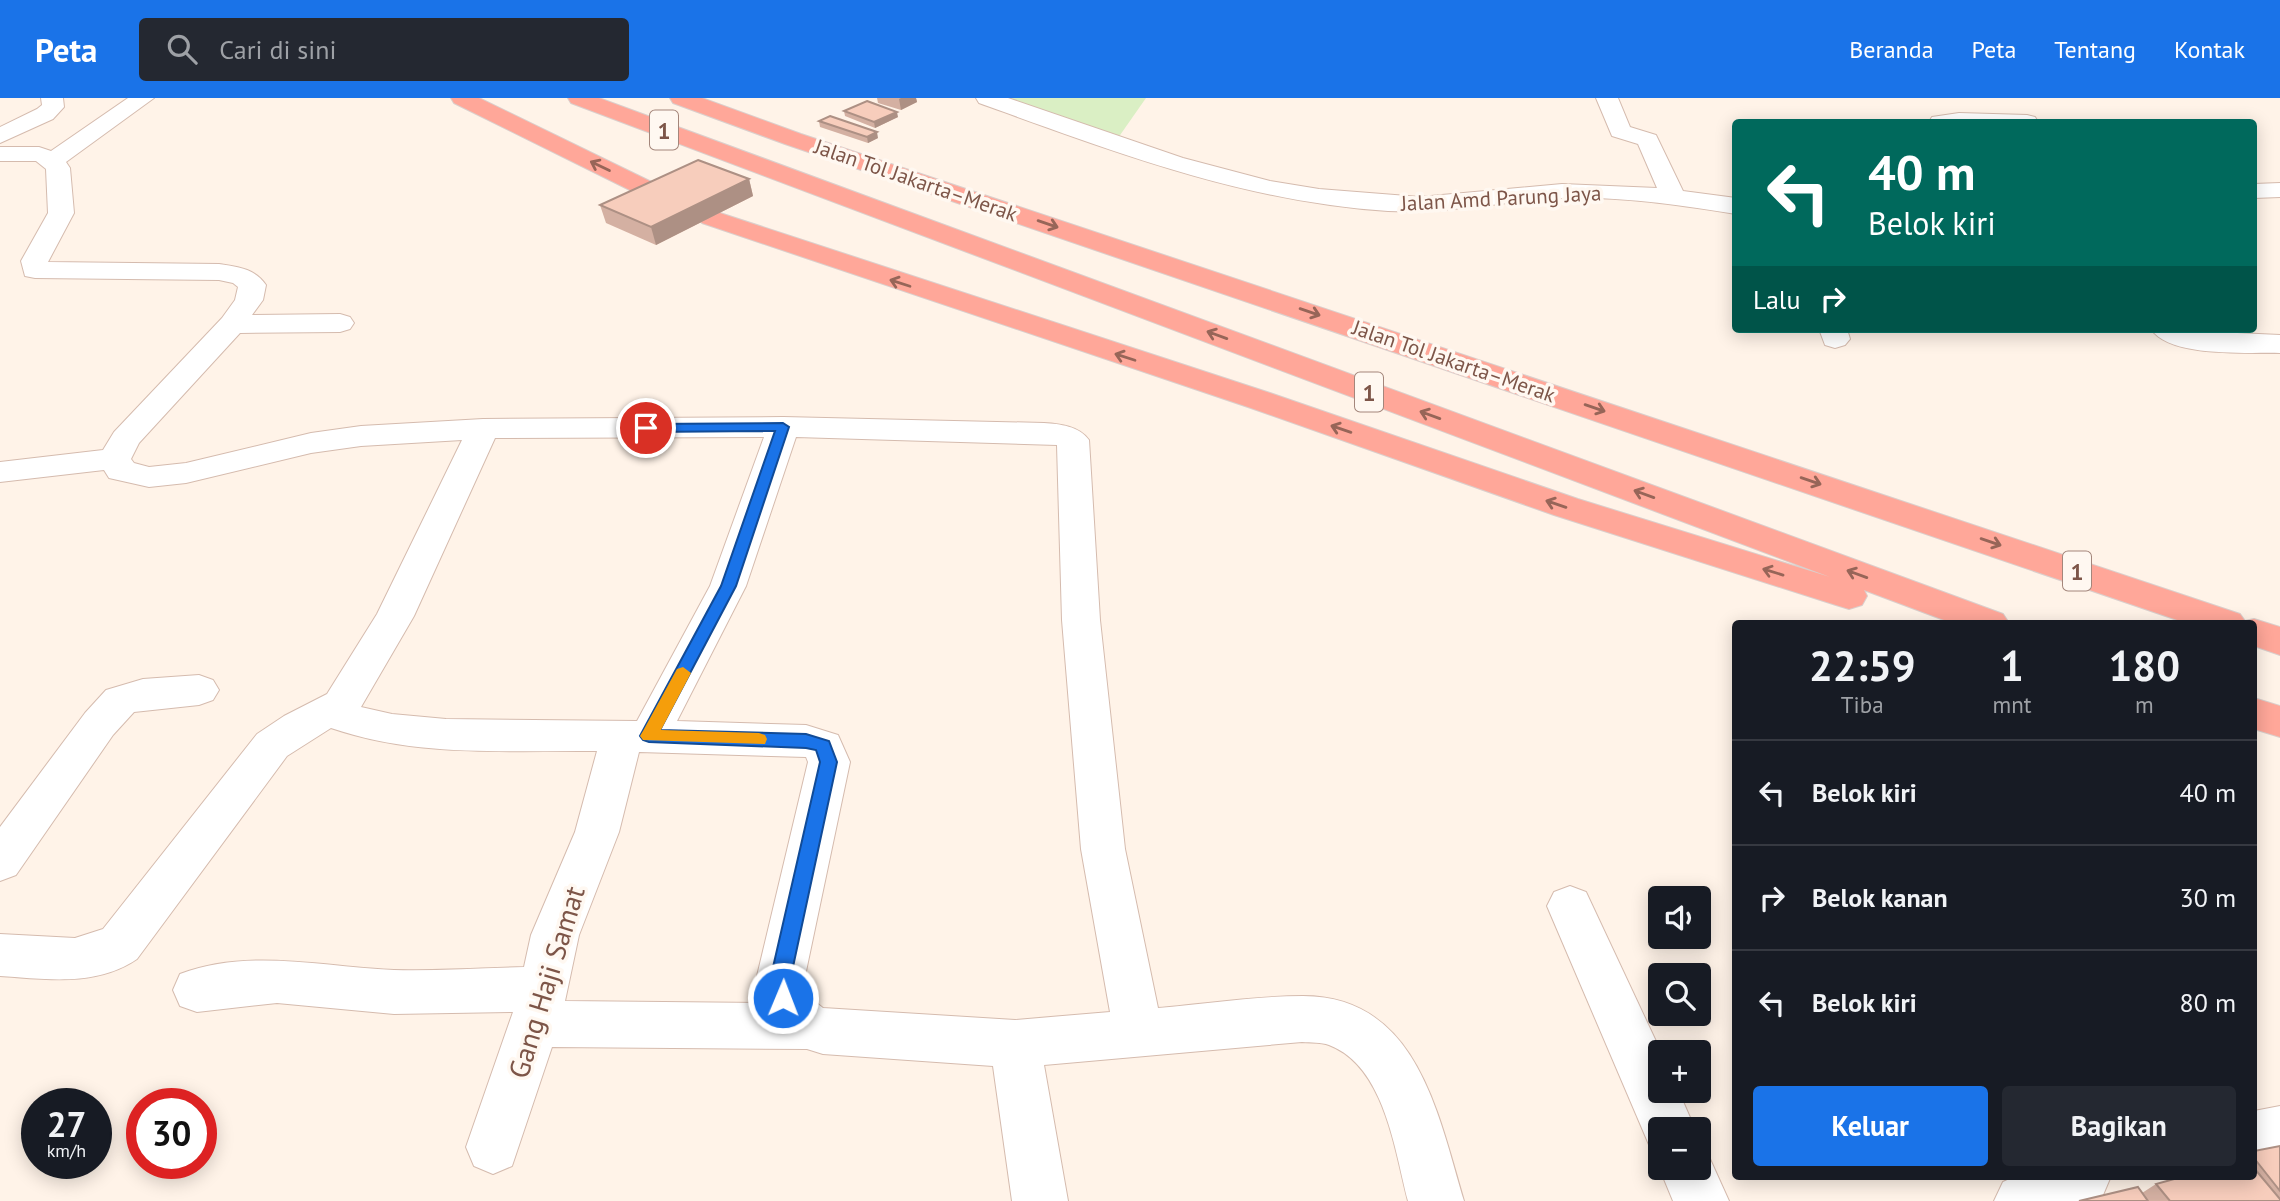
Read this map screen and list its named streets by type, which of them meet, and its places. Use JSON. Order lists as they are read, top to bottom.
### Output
{
  "streets": {
    "highway": ["1", "Jalan Tol Jakarta–Merak"],
    "street": ["Jalan Amd Parung Jaya", "Gang Haji Samat"]
  },
  "page": {
    "header": "Peta",
    "search": "Cari di sini",
    "nav": [
      "Beranda",
      "Peta",
      "Tentang",
      "Kontak"
    ],
    "turn": ["40 m", "Belok kiri"],
    "then": "Lalu",
    "eta": [
      "22:59",
      "Tiba",
      "1",
      "mnt",
      "180",
      "m"
    ],
    "list": [
      {
        "name": "Belok kiri",
        "value": "40 m"
      },
      {
        "name": "Belok kanan",
        "value": "30 m"
      },
      {
        "name": "Belok kiri",
        "value": "80 m"
      }
    ],
    "map_buttons": ["+", "−"],
    "buttons": ["Keluar", "Bagikan"],
    "speed": "27 km/h",
    "limit": "30"
  }
}
